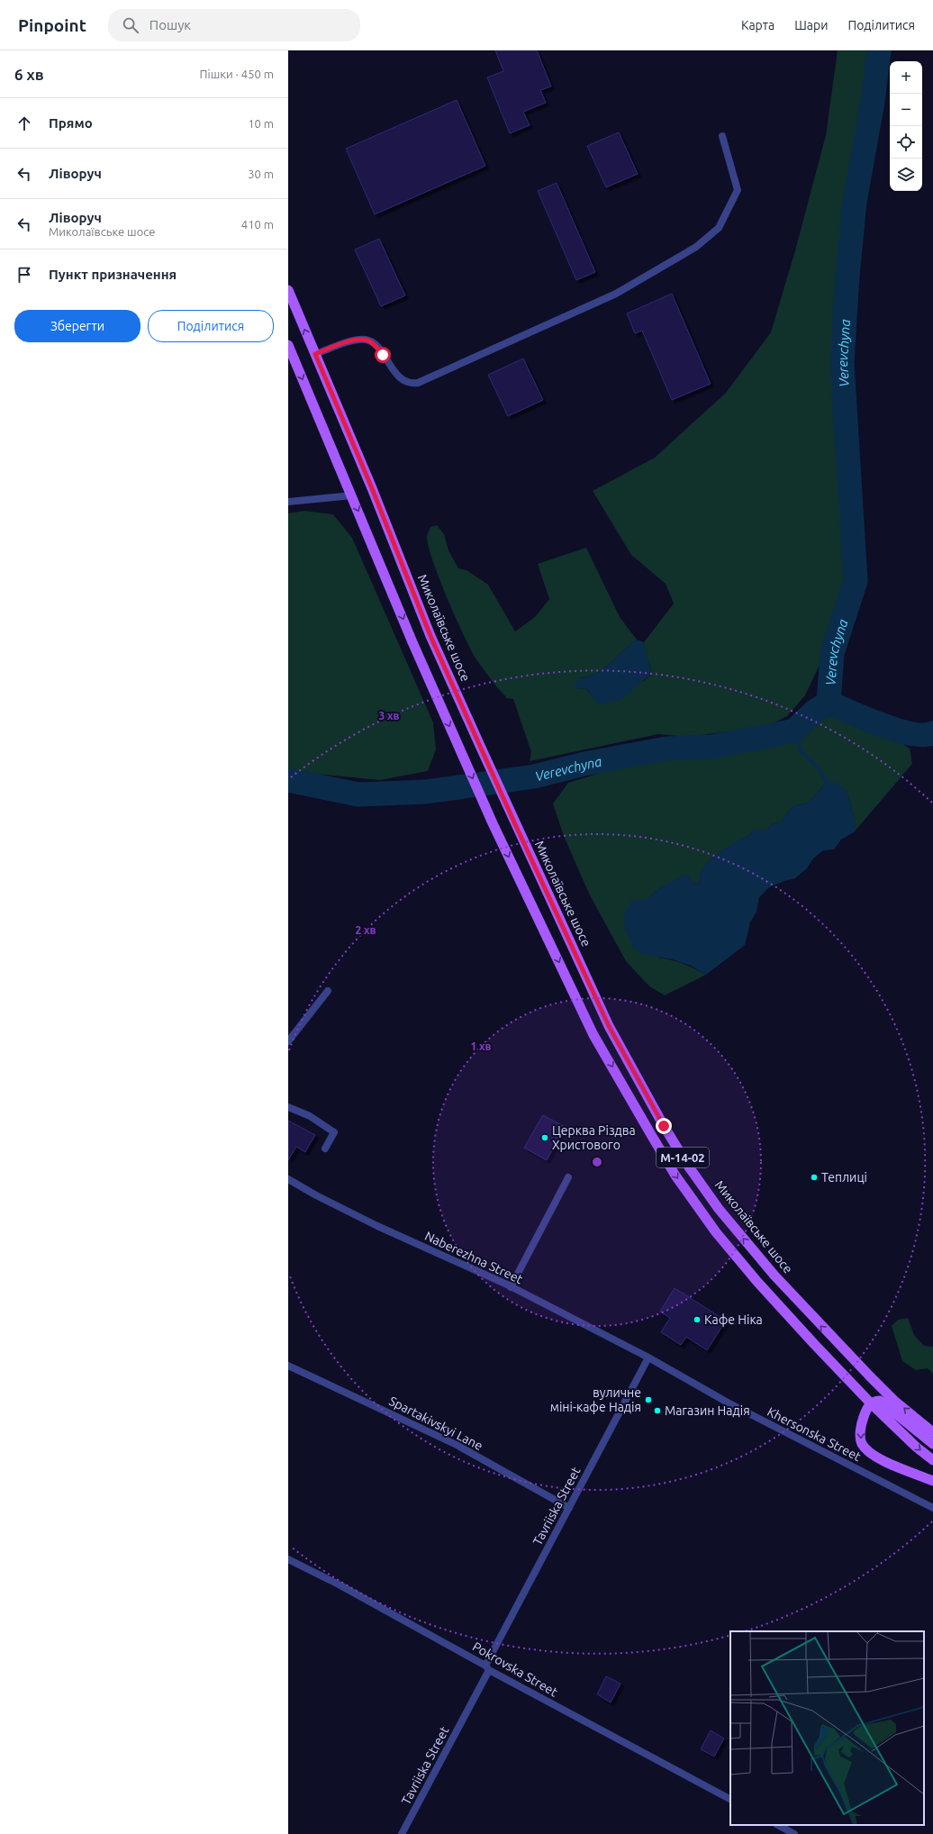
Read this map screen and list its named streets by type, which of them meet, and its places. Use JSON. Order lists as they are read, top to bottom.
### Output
{
  "streets": {
    "main road": ["Миколаївське шосе", "М-14-02"],
    "street": [
      "Naberezhna Street",
      "Spartakivskyi Lane",
      "Khersonska Street",
      "Tavriiska Street",
      "Pokrovska Street"
    ]
  },
  "crossings": [
    ["Naberezhna Street", "Khersonska Street"],
    ["Naberezhna Street", "Tavriiska Street"],
    ["Spartakivskyi Lane", "Tavriiska Street"],
    ["Khersonska Street", "Tavriiska Street"],
    ["Tavriiska Street", "Pokrovska Street"]
  ],
  "water": ["Verevchyna"],
  "places": [
    "Церква Різдва Христового",
    "Теплиці",
    "Кафе Ніка",
    "вуличне міні-кафе Надія",
    "Магазин Надія"
  ],
  "page": {
    "header": "Pinpoint",
    "search": "Пошук",
    "nav": ["Карта", "Шари", "Поділитися"],
    "heading": ["6 хв", "Пішки · 450 m"],
    "map_buttons": ["+", "−"],
    "list": [
      ["Прямо", "10 m"],
      ["Ліворуч", "30 m"],
      ["Ліворуч", "Миколаївське шосе", "410 m"],
      "Пункт призначення"
    ],
    "buttons": ["Зберегти", "Поділитися"]
  },
  "rings": ["3 хв", "2 хв", "1 хв"]
}
